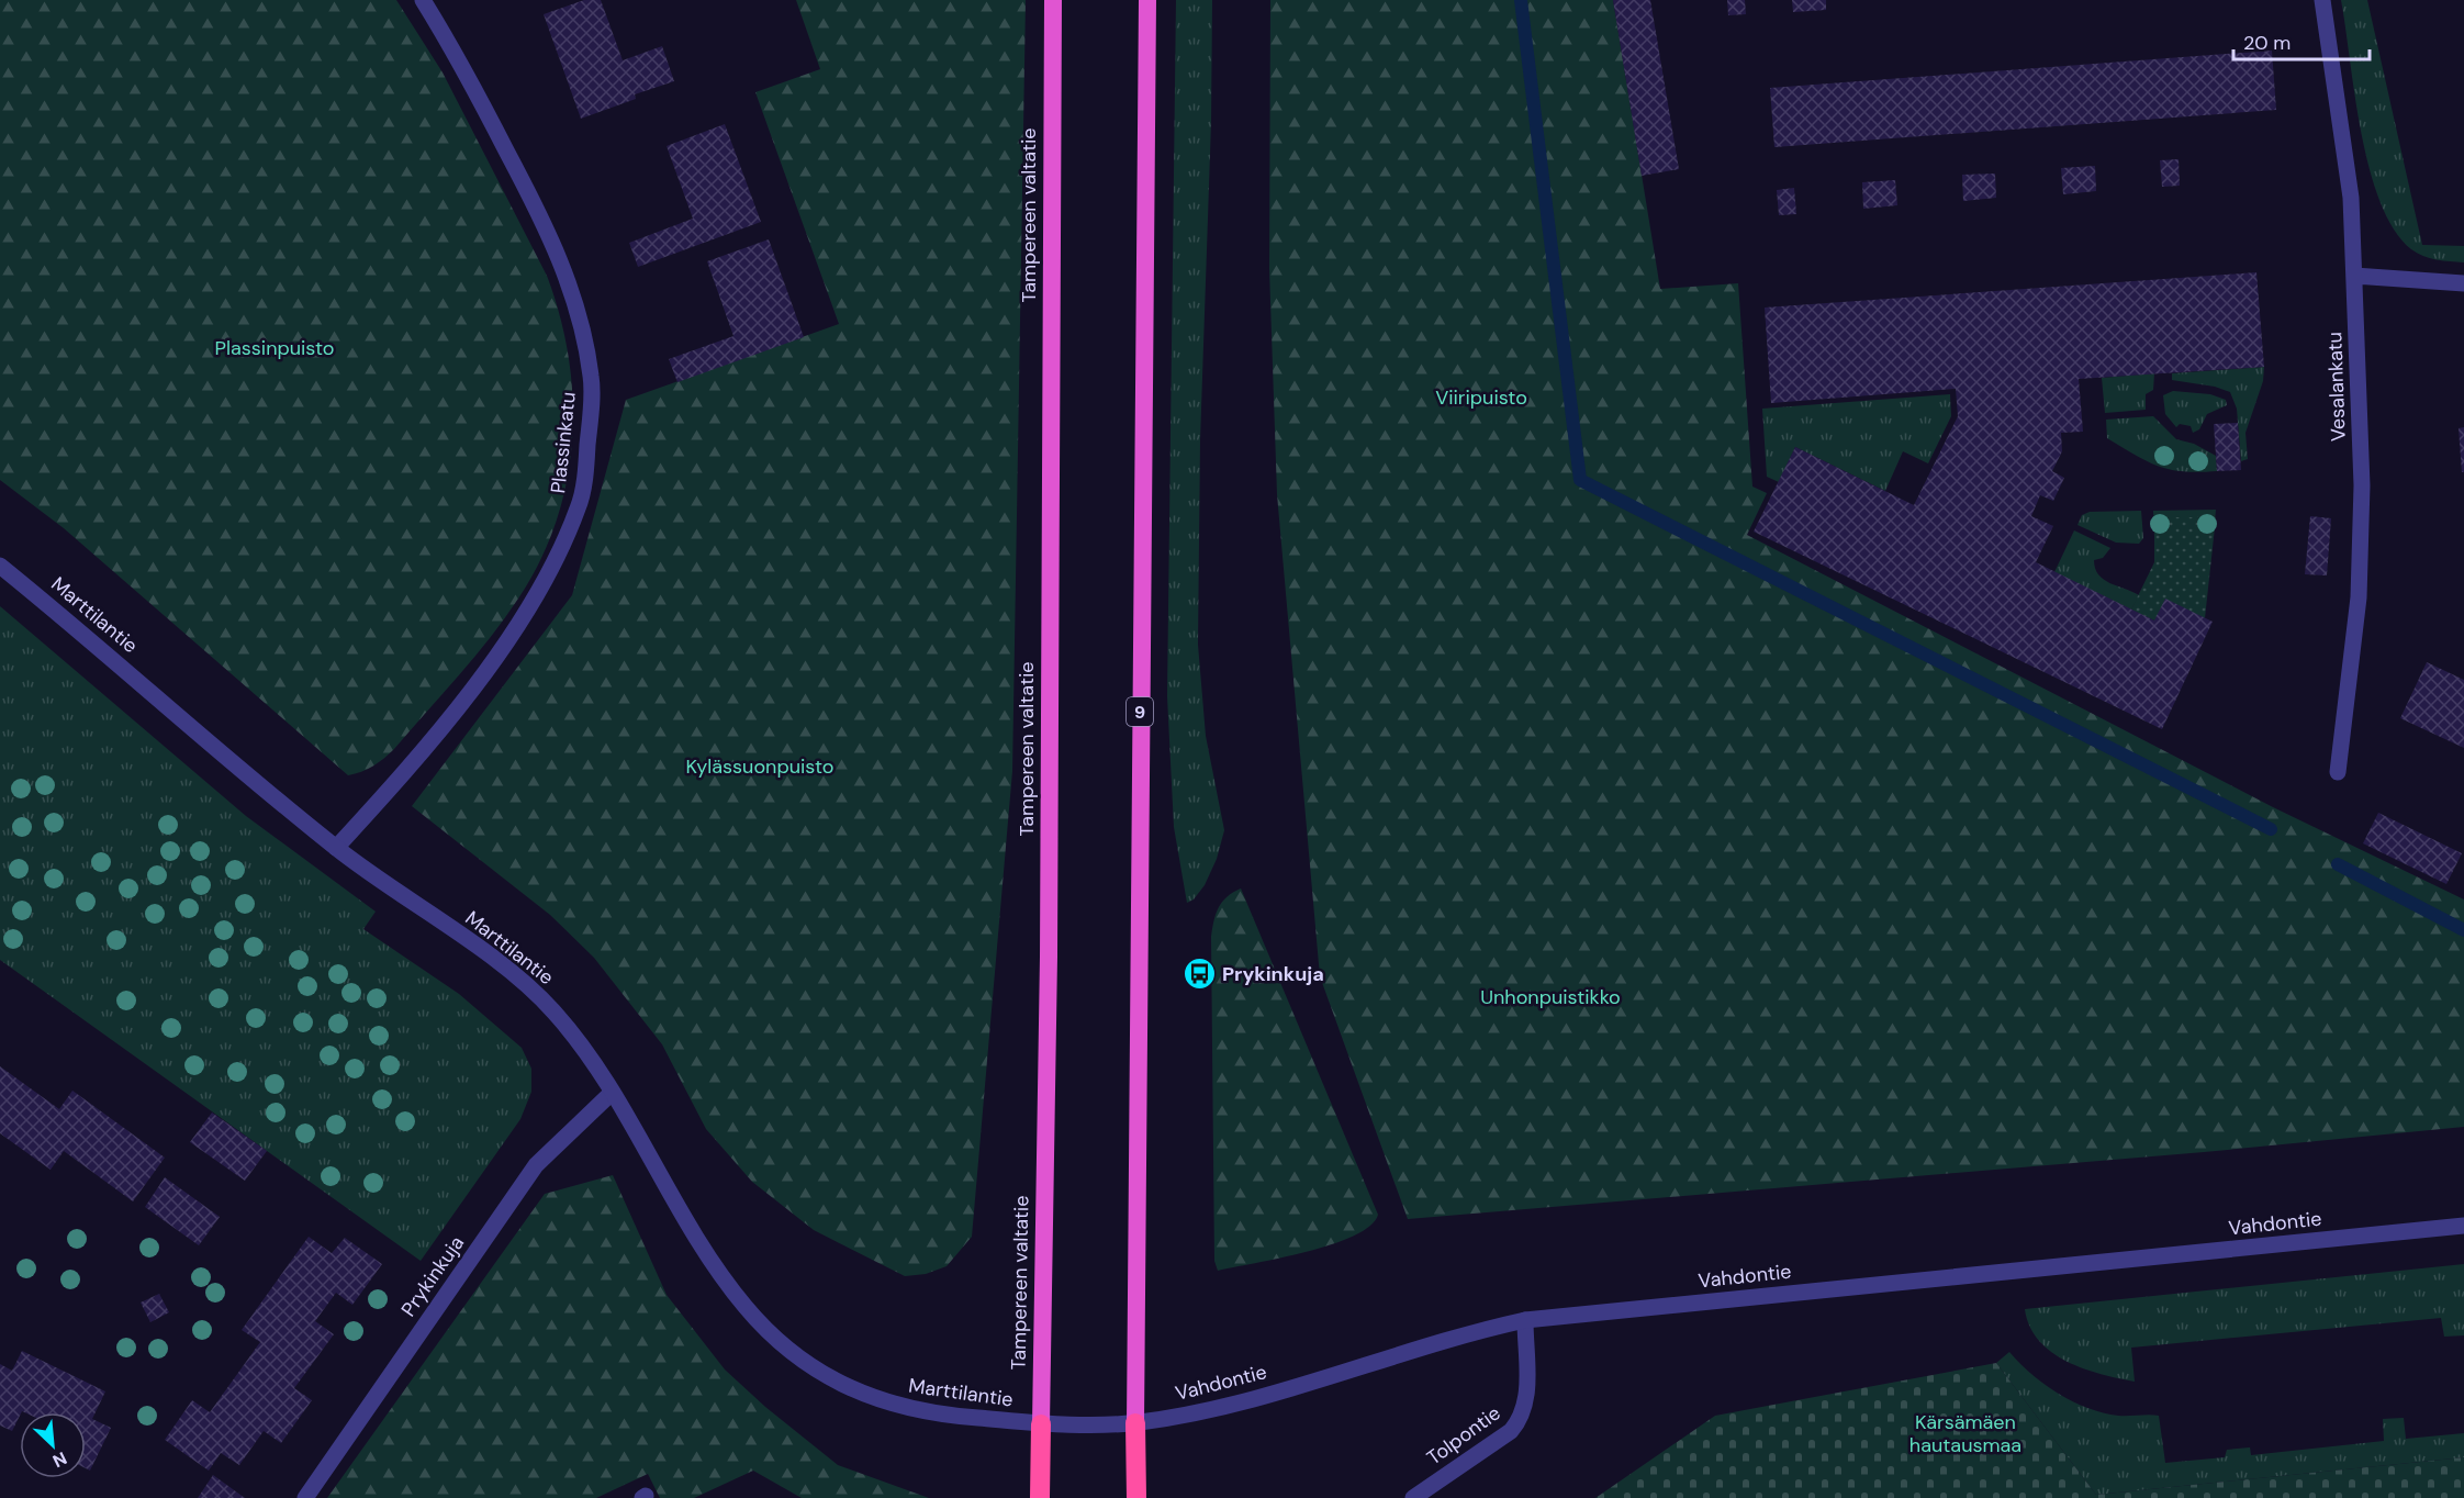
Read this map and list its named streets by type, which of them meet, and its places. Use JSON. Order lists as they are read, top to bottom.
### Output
{
  "streets": {
    "highway": ["Tampereen valtatie", "9"],
    "street": [
      "Vesalankatu",
      "Plassinkatu",
      "Marttilantie",
      "Vahdontie",
      "Prykinkuja",
      "Tolpontie"
    ]
  },
  "crossings": [
    ["Tampereen valtatie", "Marttilantie"],
    ["Tampereen valtatie", "Vahdontie"],
    ["Plassinkatu", "Marttilantie"],
    ["Marttilantie", "Vahdontie"],
    ["Marttilantie", "Prykinkuja"],
    ["9", "Vahdontie"],
    ["Vahdontie", "Tolpontie"]
  ],
  "parks": [
    "Plassinpuisto",
    "Viiripuisto",
    "Kylässuonpuisto",
    "Unhonpuistikko",
    "Kärsämäen hautausmaa"
  ],
  "places": {
    "bus stop": ["Prykinkuja"]
  },
  "scale_bar": "20 m",
  "north": "bottom right"
}
